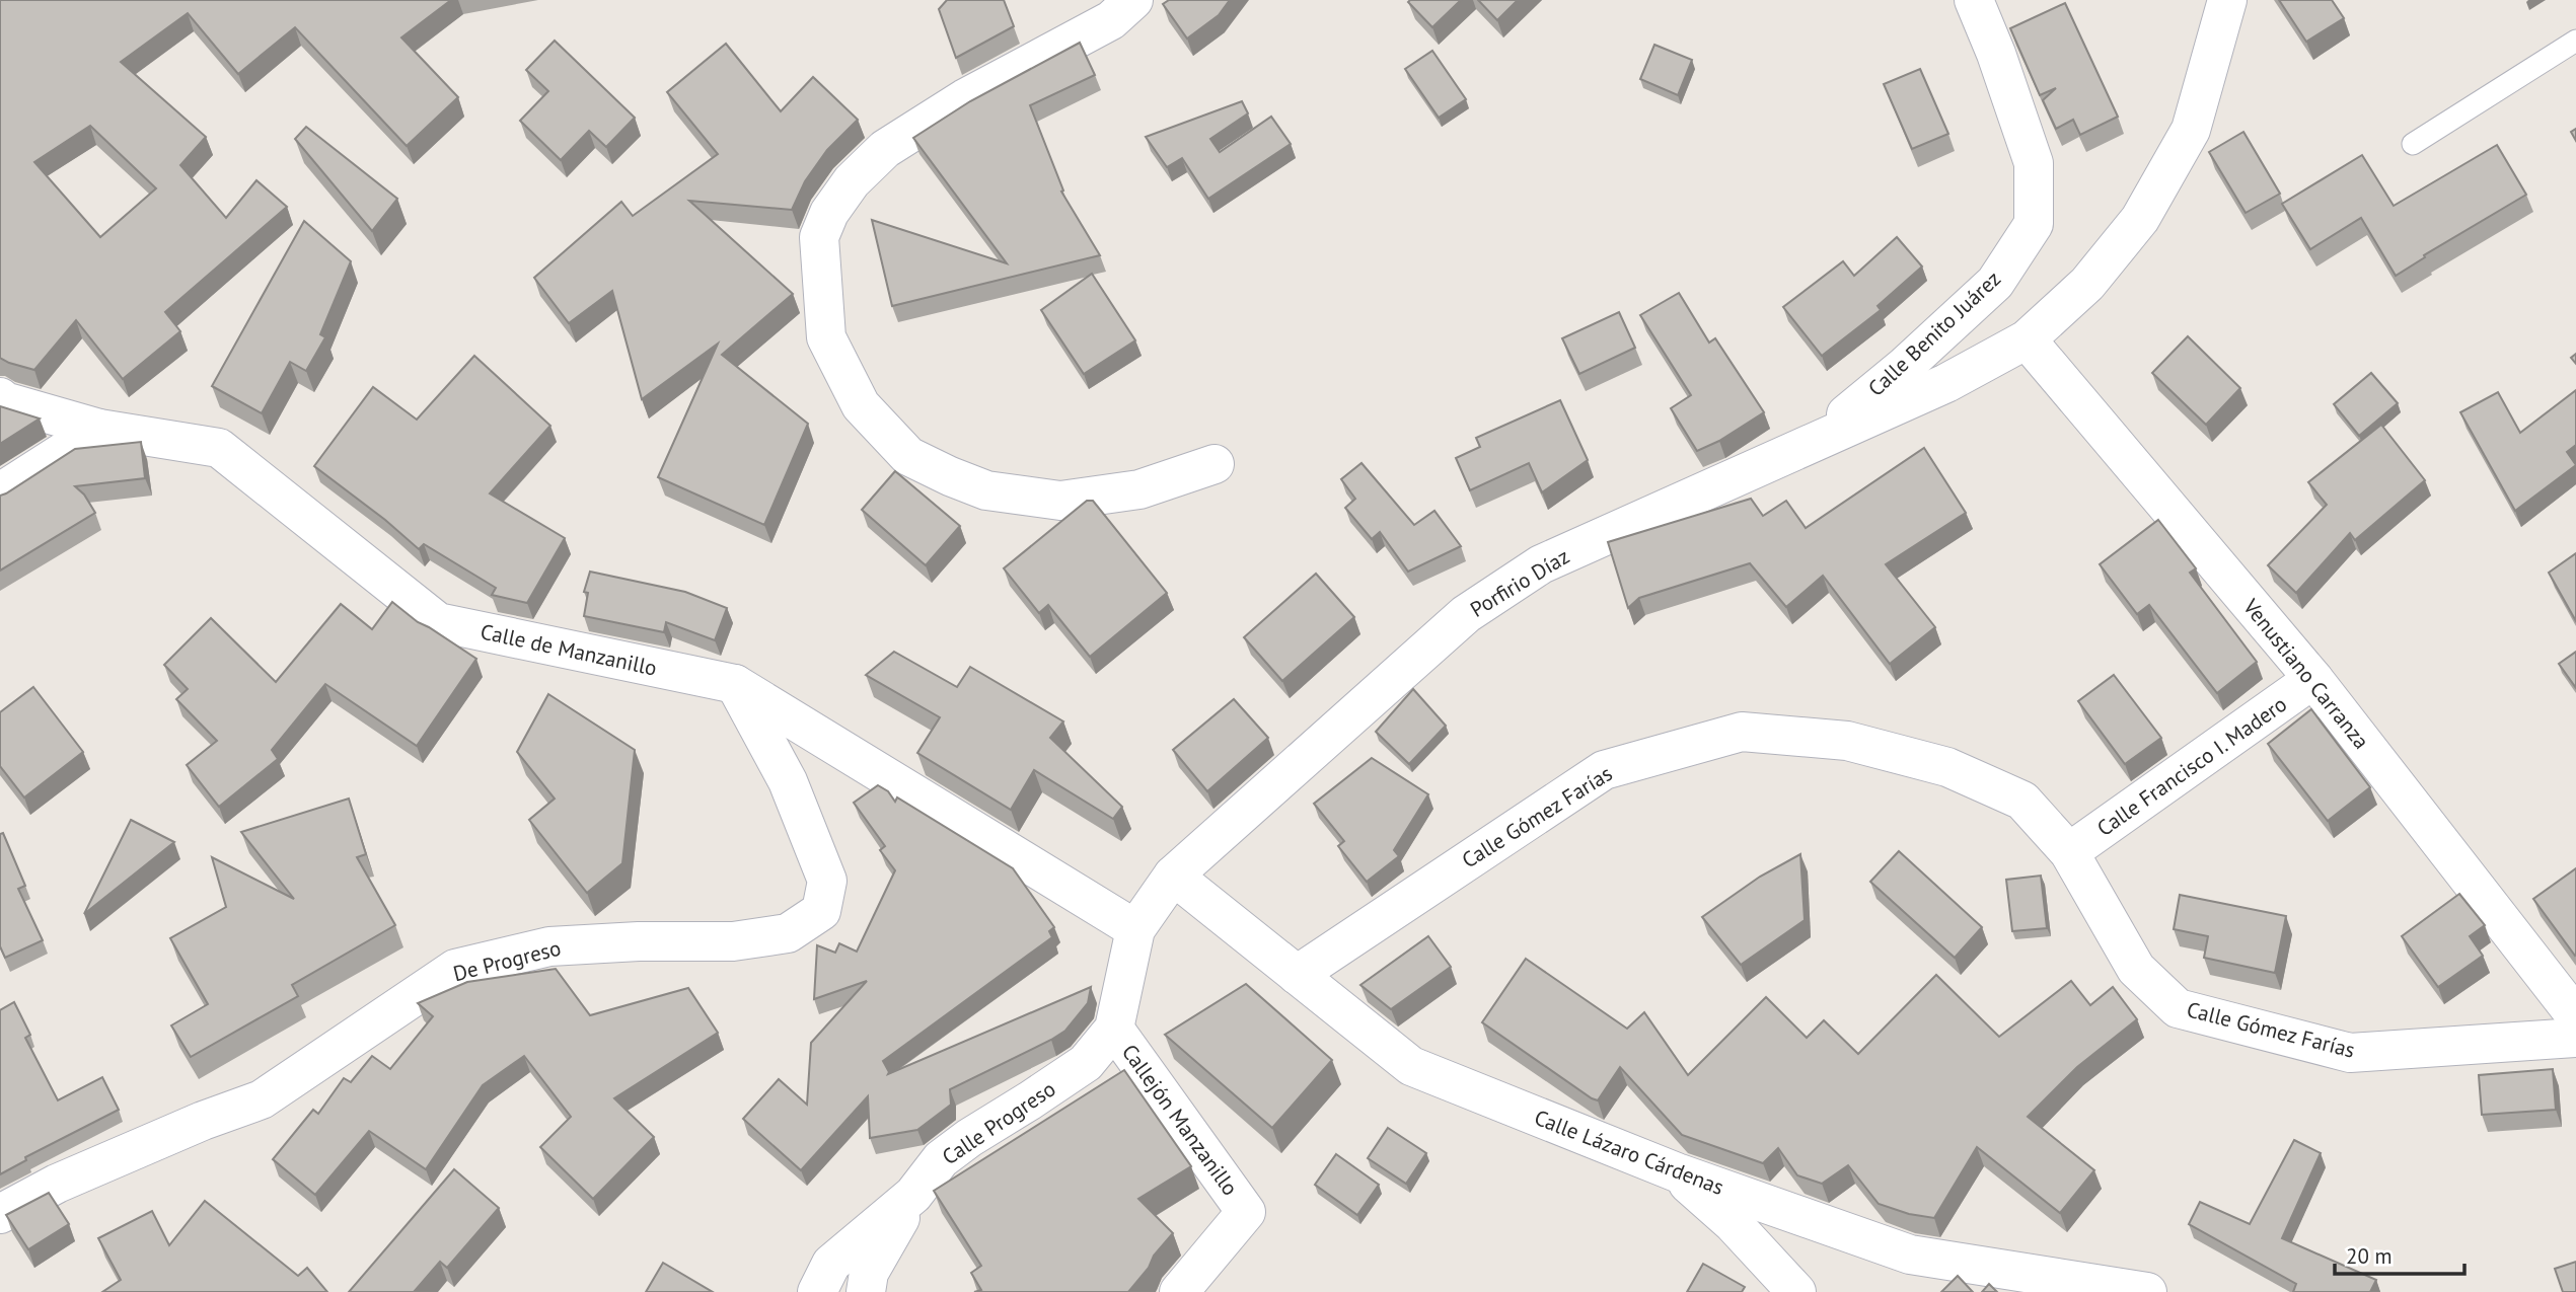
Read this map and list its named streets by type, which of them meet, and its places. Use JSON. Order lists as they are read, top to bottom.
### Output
{
  "streets": {
    "street": [
      "Calle Benito Juárez",
      "Porfirio Díaz",
      "Calle de Manzanillo",
      "Venustiano Carranza",
      "Calle Francisco I. Madero",
      "Calle Gómez Farías",
      "De Progreso",
      "Callejón Manzanillo",
      "Calle Progreso",
      "Calle Lázaro Cárdenas"
    ]
  },
  "crossings": [
    ["Calle Benito Juárez", "Porfirio Díaz"],
    ["Porfirio Díaz", "Calle de Manzanillo"],
    ["Porfirio Díaz", "Venustiano Carranza"],
    ["Porfirio Díaz", "Calle Progreso"],
    ["Porfirio Díaz", "Calle Lázaro Cárdenas"],
    ["Calle de Manzanillo", "De Progreso"],
    ["Calle de Manzanillo", "Calle Progreso"],
    ["Venustiano Carranza", "Calle Francisco I. Madero"],
    ["Calle Francisco I. Madero", "Calle Gómez Farías"],
    ["Calle Gómez Farías", "Calle Lázaro Cárdenas"],
    ["Callejón Manzanillo", "Calle Progreso"]
  ],
  "scale_bar": "20 m"
}
